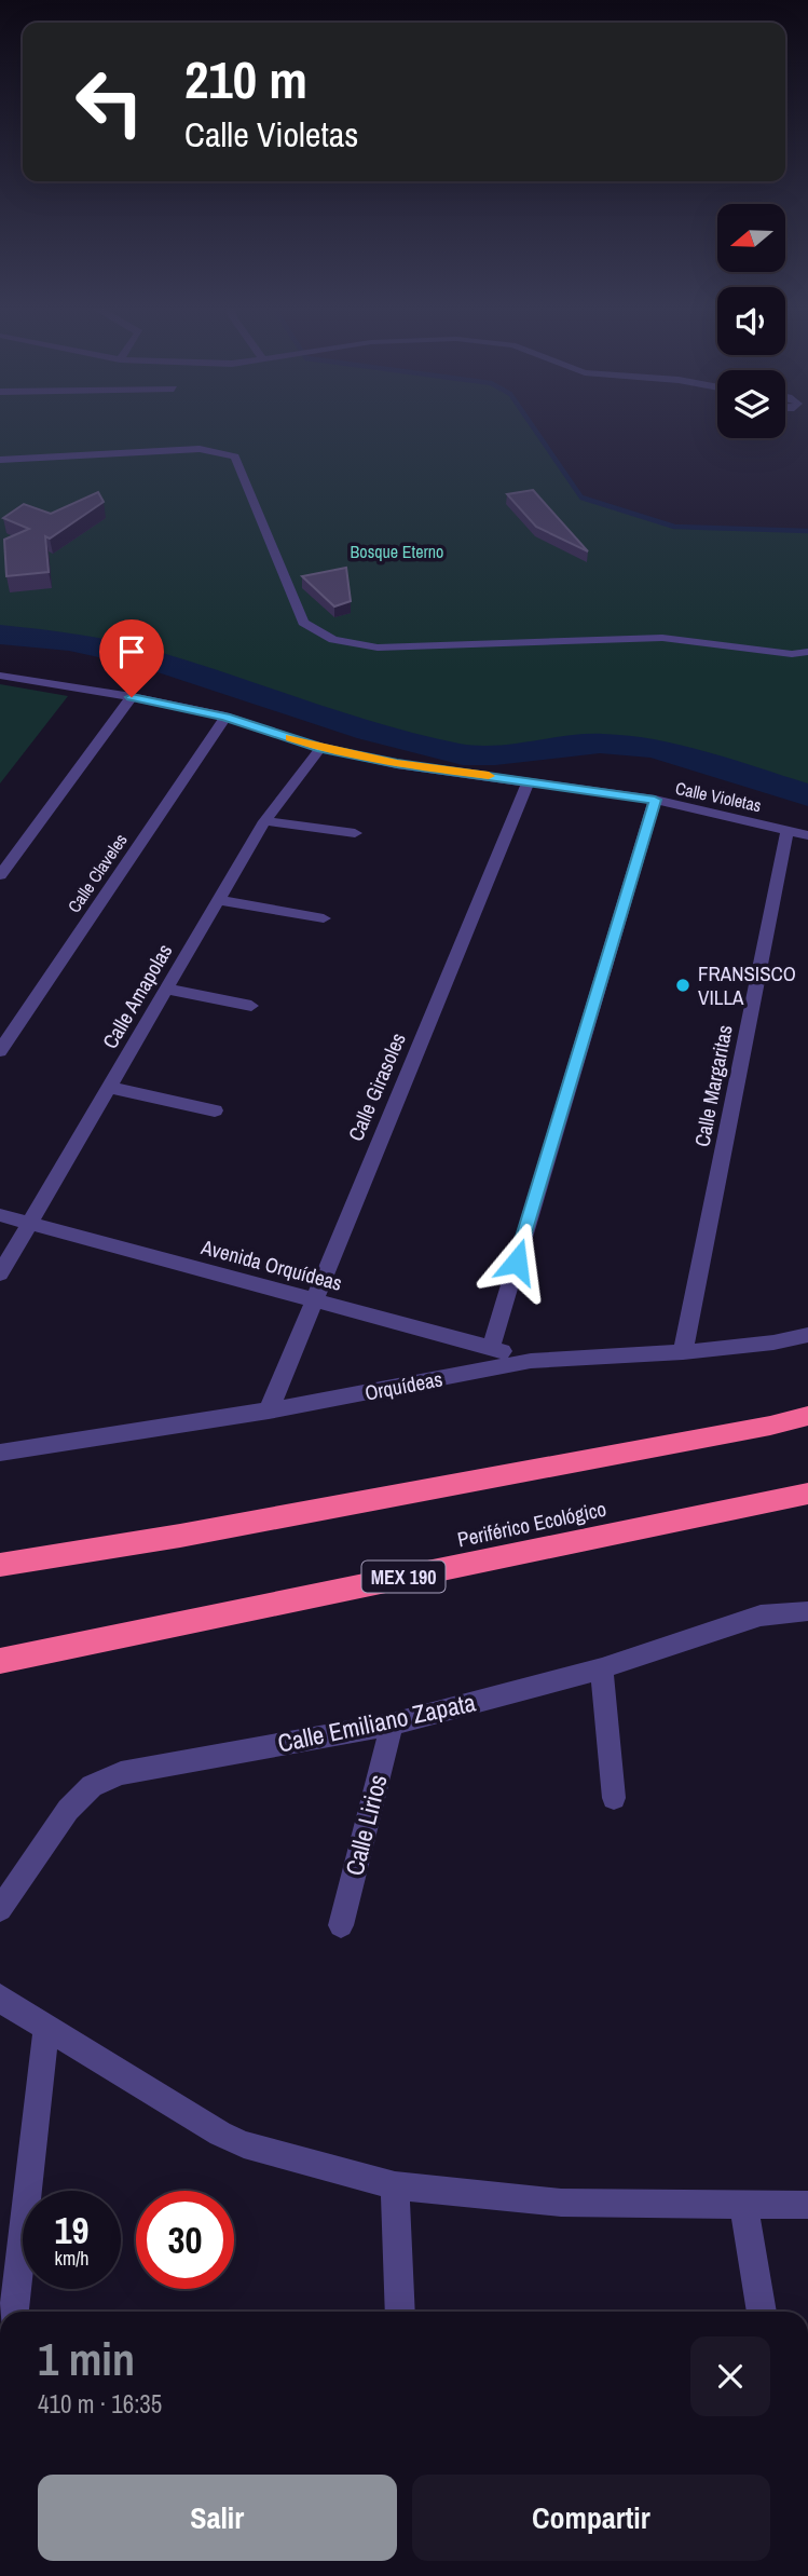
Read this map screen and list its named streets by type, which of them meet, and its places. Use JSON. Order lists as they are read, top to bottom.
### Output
{
  "streets": {
    "highway": ["Periférico Ecológico", "MEX 190"],
    "street": [
      "Calle Violetas",
      "Calle Claveles",
      "Calle Amapolas",
      "Calle Margaritas",
      "Calle Girasoles",
      "Avenida Orquídeas",
      "Orquídeas",
      "Calle Emiliano Zapata",
      "Calle Lirios"
    ]
  },
  "crossings": [
    ["Calle Violetas", "Calle Claveles"],
    ["Calle Violetas", "Calle Amapolas"],
    ["Calle Violetas", "Calle Margaritas"],
    ["Calle Violetas", "Calle Girasoles"],
    ["Calle Amapolas", "Avenida Orquídeas"],
    ["Calle Margaritas", "Orquídeas"],
    ["Calle Girasoles", "Avenida Orquídeas"],
    ["Calle Girasoles", "Orquídeas"],
    ["Avenida Orquídeas", "Orquídeas"],
    ["Calle Emiliano Zapata", "Calle Lirios"]
  ],
  "parks": ["Bosque Eterno"],
  "places": ["FRANSISCO VILLA"],
  "north": "left",
  "page": {
    "turn": ["210 m", "Calle Violetas"],
    "speed": "19 km/h",
    "limit": "30",
    "heading": ["1 min", "410 m · 16:35"],
    "buttons": ["Salir", "Compartir"]
  }
}
